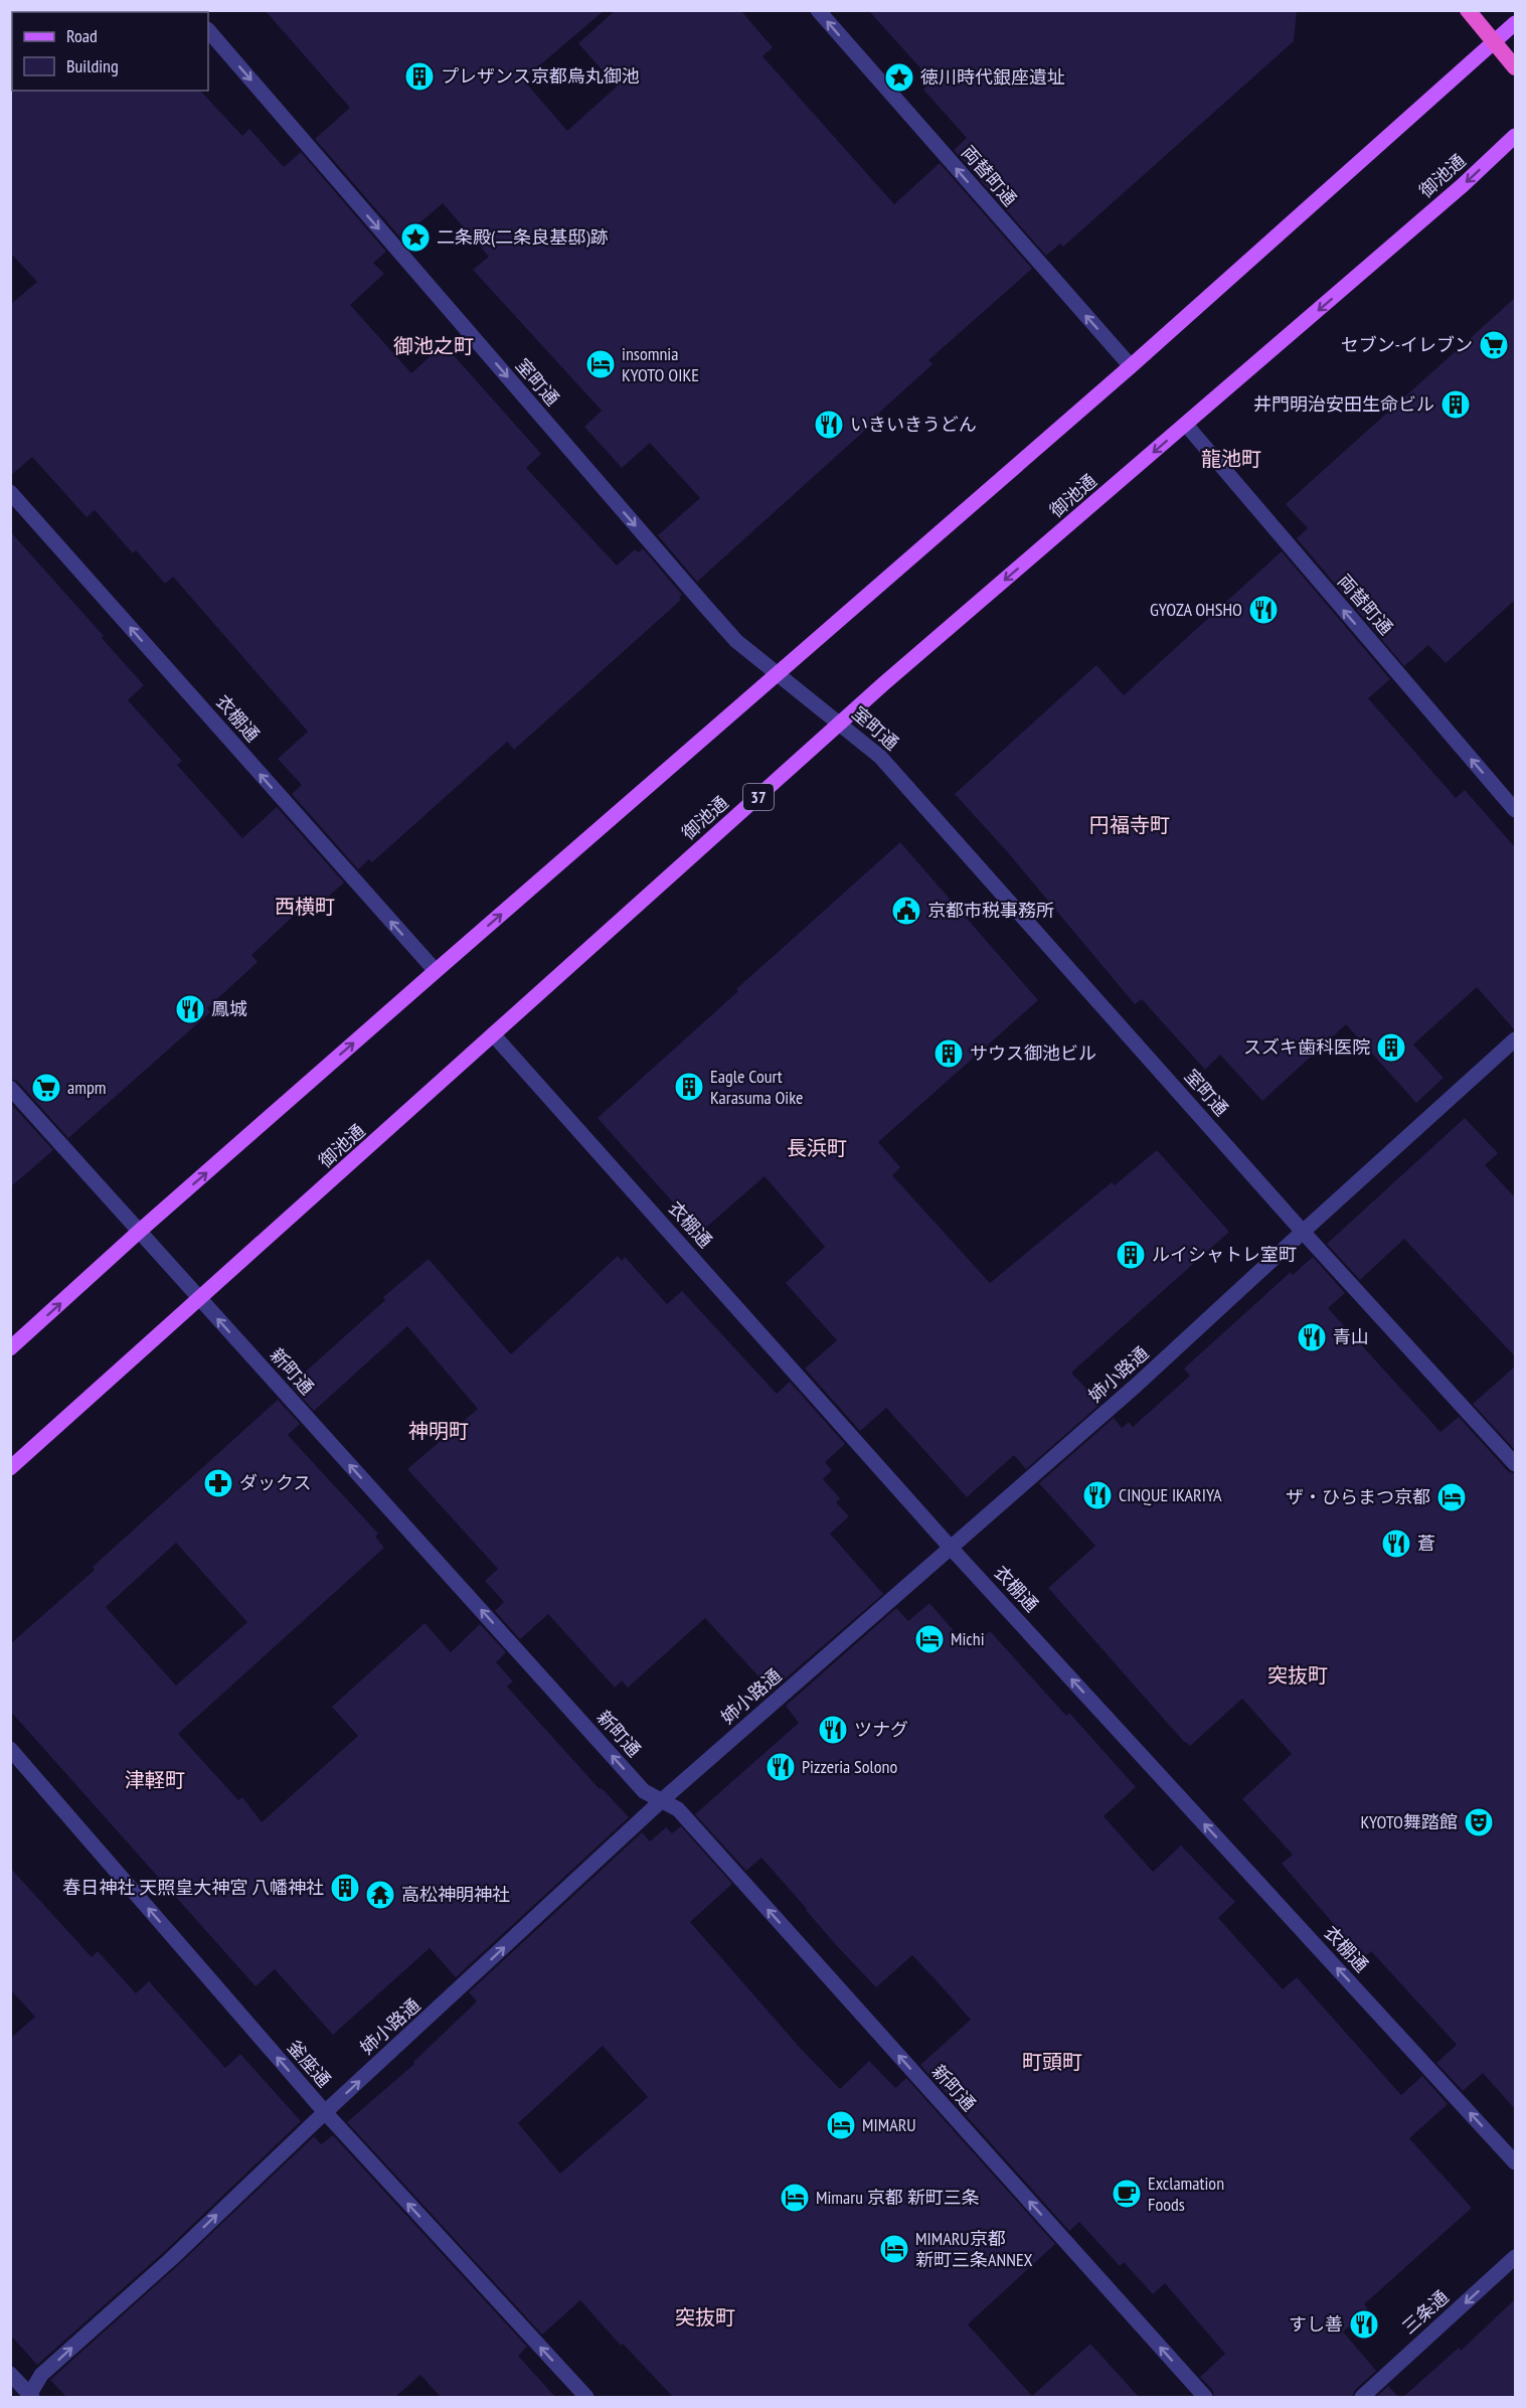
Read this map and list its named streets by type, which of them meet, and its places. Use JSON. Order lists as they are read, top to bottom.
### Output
{
  "streets": {
    "main road": ["御池通", "37"],
    "street": [
      "両替町通",
      "室町通",
      "衣棚通",
      "新町通",
      "姉小路通",
      "釜座通",
      "三条通"
    ]
  },
  "crossings": [
    ["両替町通", "御池通"],
    ["御池通", "室町通"],
    ["御池通", "衣棚通"],
    ["御池通", "新町通"],
    ["室町通", "姉小路通"],
    ["衣棚通", "姉小路通"],
    ["新町通", "姉小路通"],
    ["姉小路通", "釜座通"]
  ],
  "one_way": [
    "両替町通",
    "室町通",
    "衣棚通",
    "新町通",
    "姉小路通",
    "釜座通",
    "三条通"
  ],
  "districts": [
    "御池之町",
    "龍池町",
    "円福寺町",
    "西横町",
    "長浜町",
    "神明町",
    "突抜町",
    "津軽町",
    "町頭町",
    "突抜町"
  ],
  "places": {
    "building": [
      "プレザンス京都烏丸御池",
      "井門明治安田生命ビル",
      "スズキ歯科医院",
      "サウス御池ビル",
      "Eagle Court Karasuma Oike",
      "ルイシャトレ室町",
      "春日神社 天照皇大神宮 八幡神社"
    ],
    "place": ["徳川時代銀座遺址", "二条殿(二条良基邸)跡"],
    "supermarket": ["セブン-イレブン", "ampm"],
    "hotel": [
      "insomnia KYOTO OIKE",
      "ザ・ひらまつ京都",
      "Michi",
      "MIMARU",
      "Mimaru 京都 新町三条",
      "MIMARU京都 新町三条ANNEX"
    ],
    "restaurant": [
      "いきいきうどん",
      "GYOZA OHSHO",
      "鳳城",
      "青山",
      "CINQUE IKARIYA",
      "蒼",
      "ツナグ",
      "Pizzeria Solono",
      "すし善"
    ],
    "public building": ["京都市税事務所"],
    "pharmacy": ["ダックス"],
    "theatre": ["KYOTO舞踏館"],
    "temple": ["高松神明神社"],
    "cafe": ["Exclamation Foods"]
  },
  "legend": ["Road", "Building"]
}
